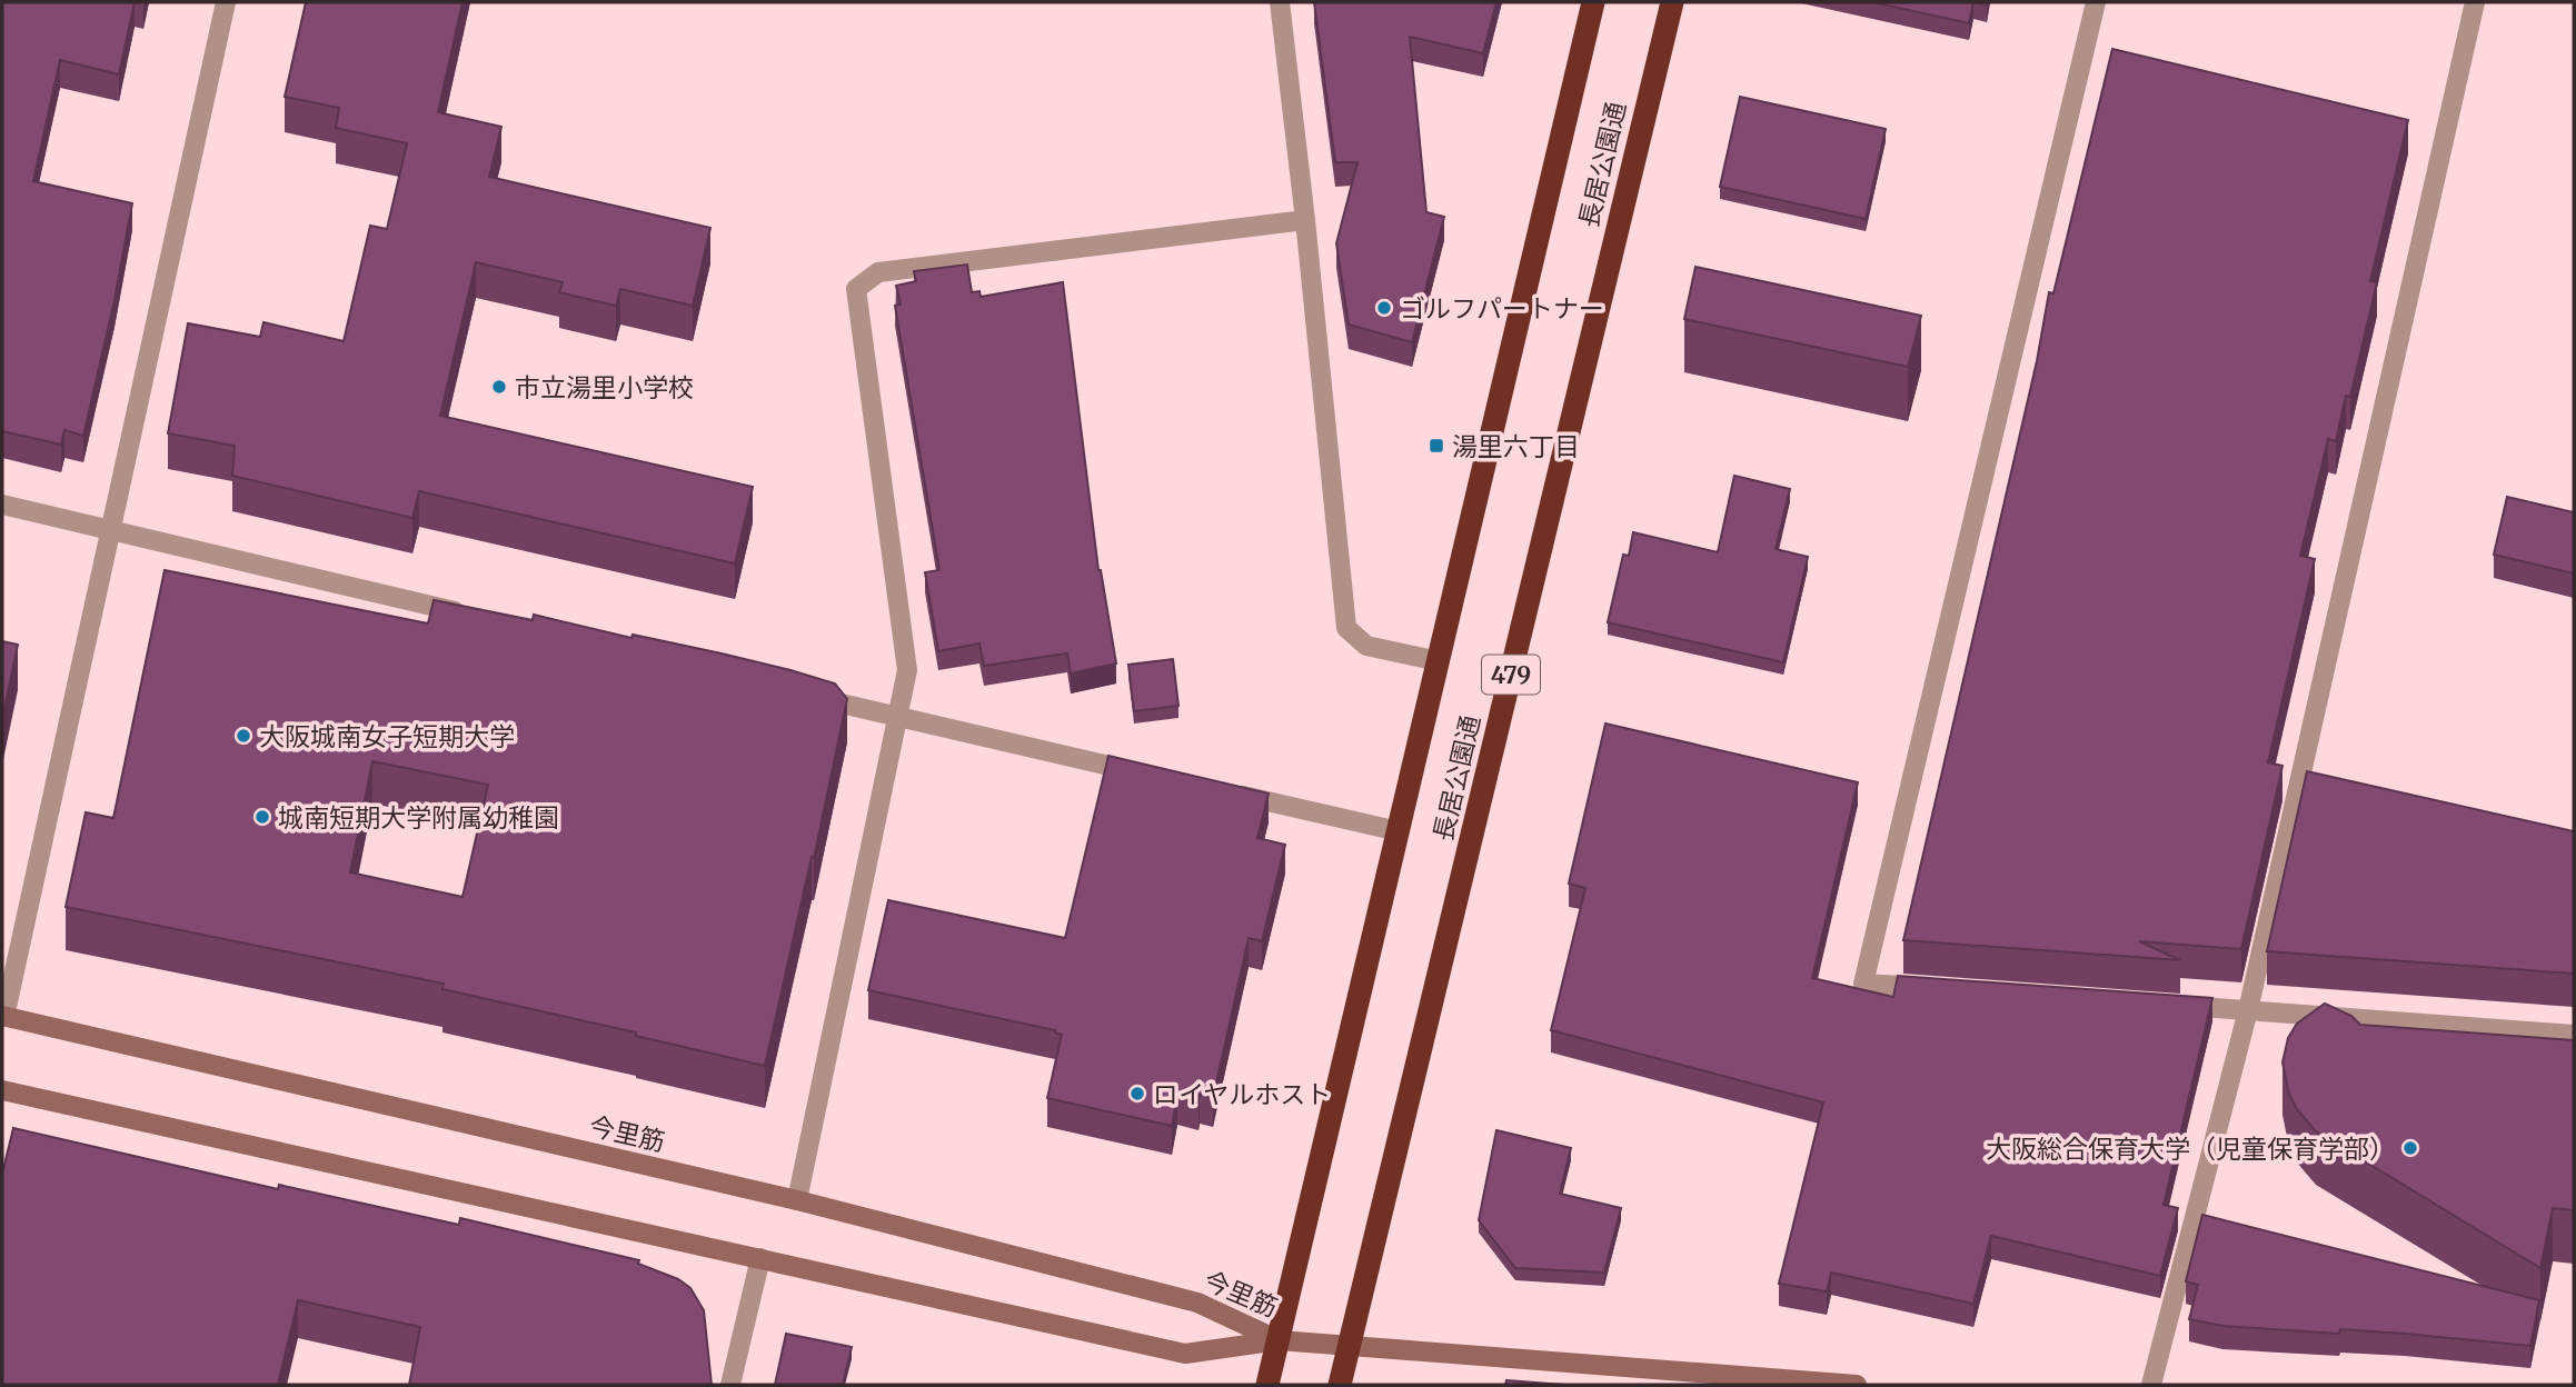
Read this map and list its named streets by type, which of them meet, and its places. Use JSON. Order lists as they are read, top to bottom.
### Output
{
  "streets": {
    "highway": ["長居公園通", "479"],
    "street": ["今里筋"]
  },
  "crossings": [
    ["長居公園通", "今里筋"]
  ],
  "places": {
    "other": [
      "ゴルフパートナー",
      "市立湯里小学校",
      "大阪城南女子短期大学",
      "城南短期大学附属幼稚園",
      "ロイヤルホスト",
      "大阪総合保育大学（児童保育学部）"
    ],
    "transit": ["湯里六丁目"]
  }
}
